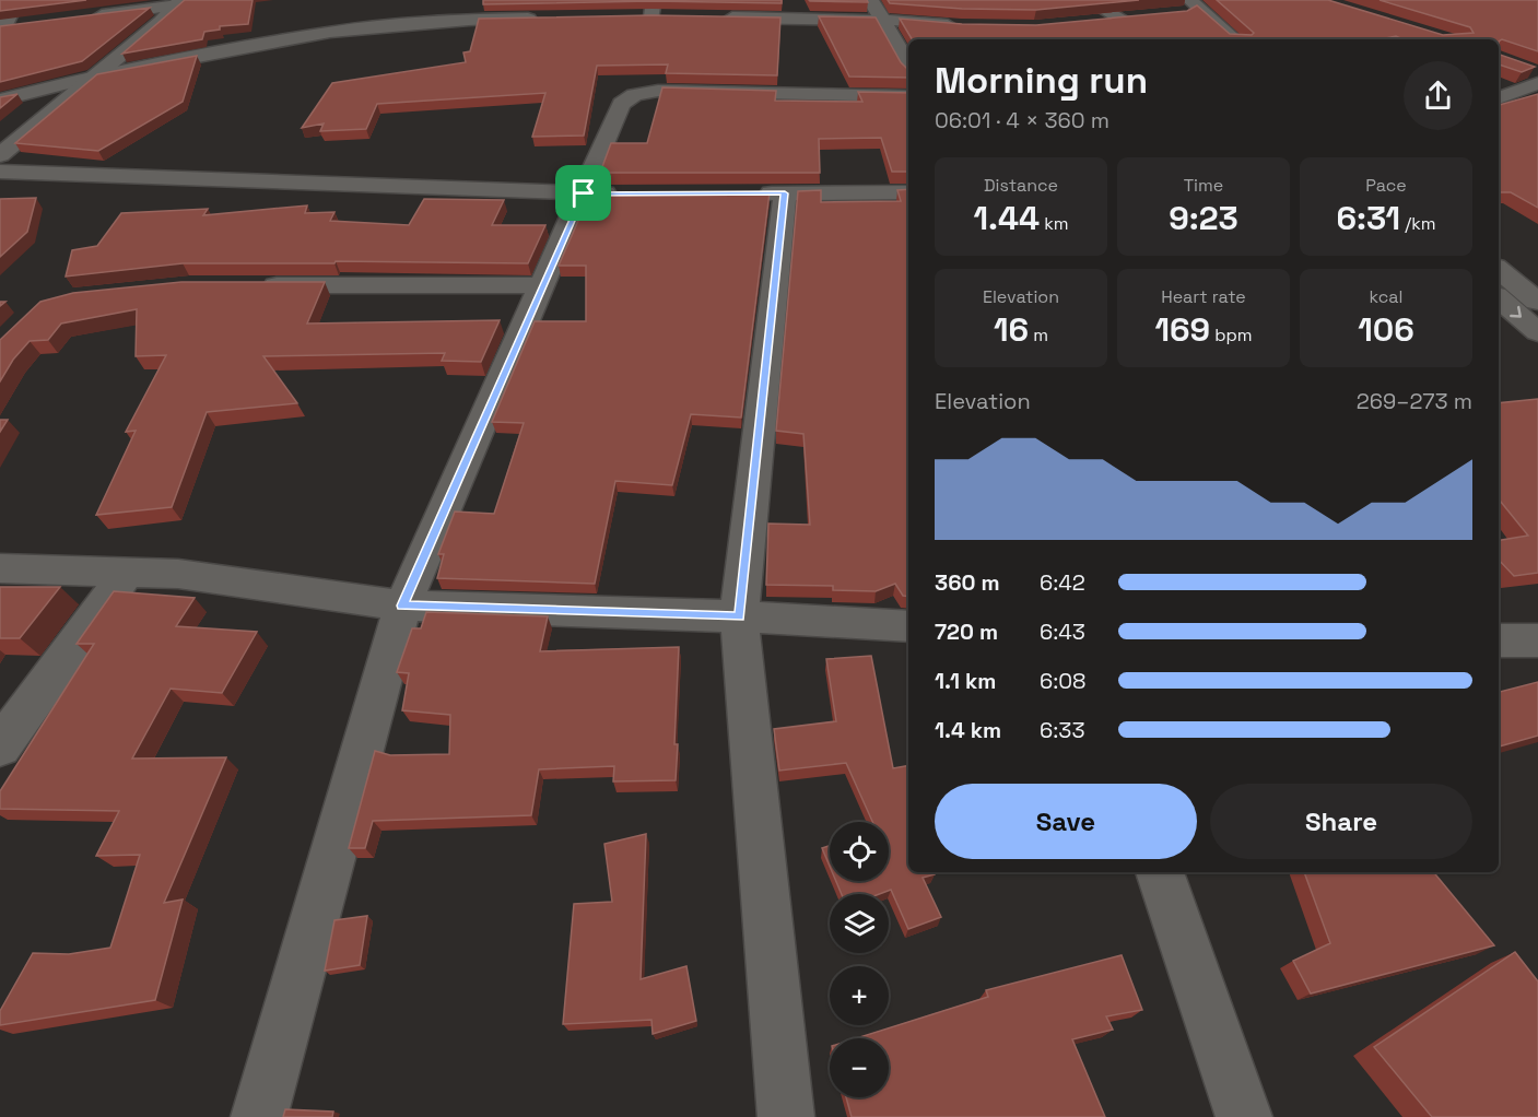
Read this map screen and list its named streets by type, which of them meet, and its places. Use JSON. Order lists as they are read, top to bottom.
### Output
{
  "page": {
    "heading": ["Morning run", "06:01 · 4 × 360 m"],
    "stats": [
      ["Distance", "1.44 km"],
      ["Time", "9:23"],
      ["Pace", "6:31 /km"],
      ["Elevation", "16 m"],
      ["Heart rate", "169 bpm"],
      ["kcal", "106"]
    ],
    "chart": ["Elevation", "269–273 m"],
    "list": [
      {
        "name": "360 m",
        "note": "6:42"
      },
      {
        "name": "720 m",
        "note": "6:43"
      },
      {
        "name": "1.1 km",
        "note": "6:08"
      },
      {
        "name": "1.4 km",
        "note": "6:33"
      }
    ],
    "buttons": ["Save", "Share"],
    "map_buttons": ["+", "−"]
  }
}
